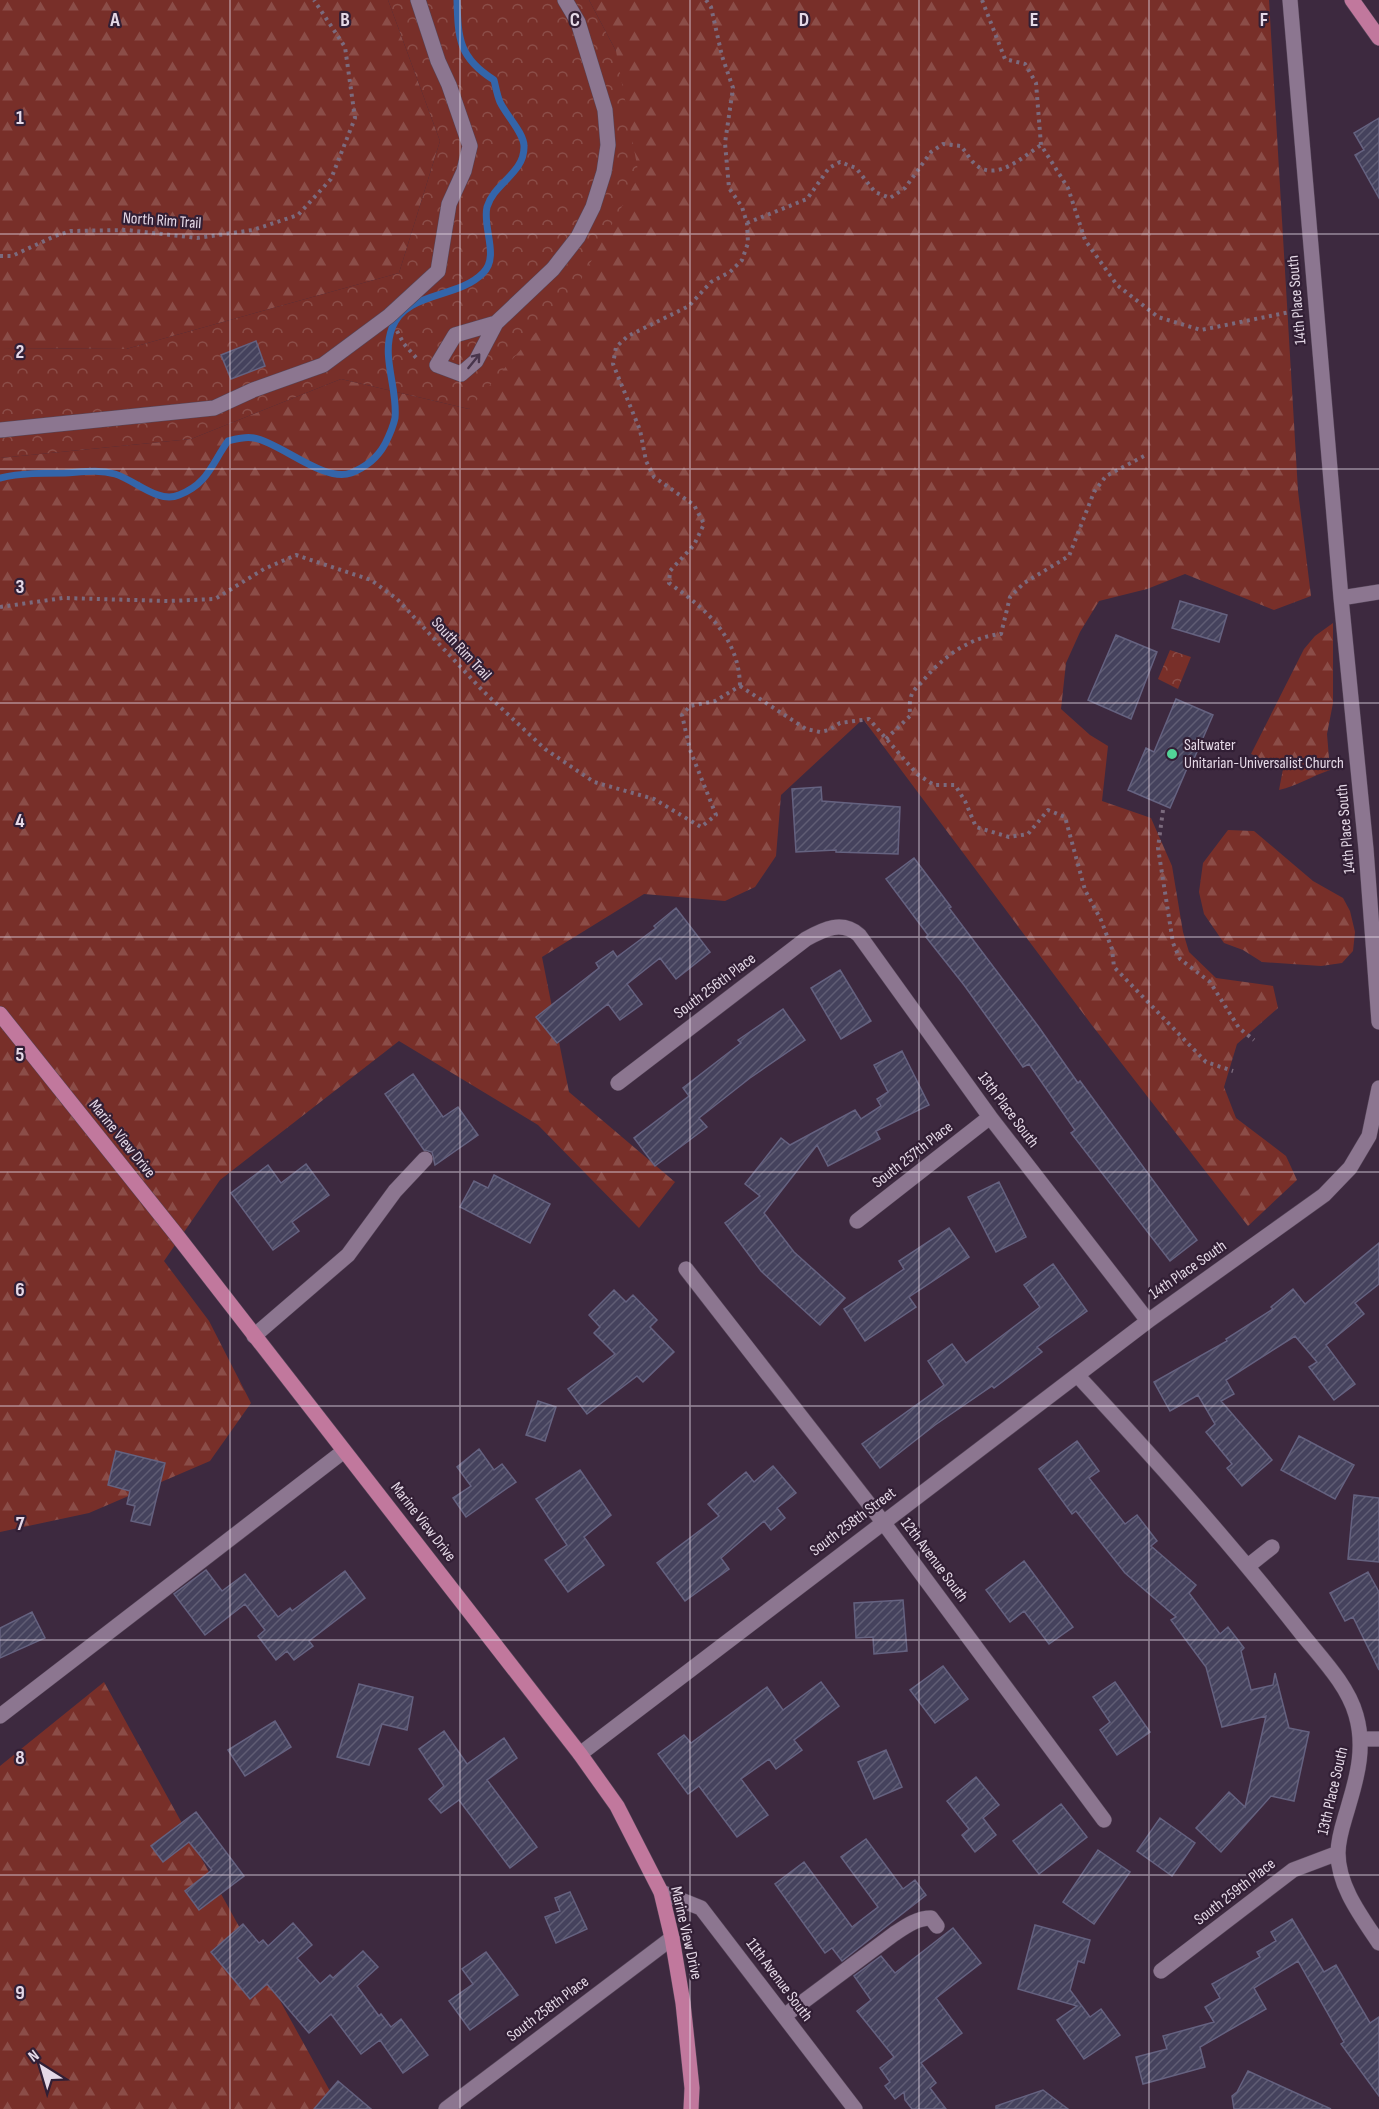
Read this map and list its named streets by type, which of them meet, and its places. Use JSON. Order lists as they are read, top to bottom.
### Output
{
  "streets": {
    "main road": ["Marine View Drive"],
    "street": [
      "14th Place South",
      "South 256th Place",
      "13th Place South",
      "South 257th Place",
      "South 258th Street",
      "12th Avenue South",
      "South 259th Place",
      "11th Avenue South",
      "South 258th Place"
    ],
    "path": ["North Rim Trail", "South Rim Trail"]
  },
  "crossings": [
    ["14th Place South", "13th Place South"],
    ["14th Place South", "South 258th Street"],
    ["South 256th Place", "13th Place South"],
    ["13th Place South", "South 257th Place"],
    ["13th Place South", "South 258th Street"],
    ["13th Place South", "South 259th Place"],
    ["Marine View Drive", "South 258th Street"],
    ["Marine View Drive", "11th Avenue South"],
    ["Marine View Drive", "South 258th Place"],
    ["South 258th Street", "12th Avenue South"]
  ],
  "places": ["Saltwater Unitarian-Universalist Church"],
  "north": "top left",
  "grid": {
    "columns": [
      "A",
      "B",
      "C",
      "D",
      "E",
      "F"
    ],
    "rows": [
      "1",
      "2",
      "3",
      "4",
      "5",
      "6",
      "7",
      "8",
      "9"
    ]
  }
}
